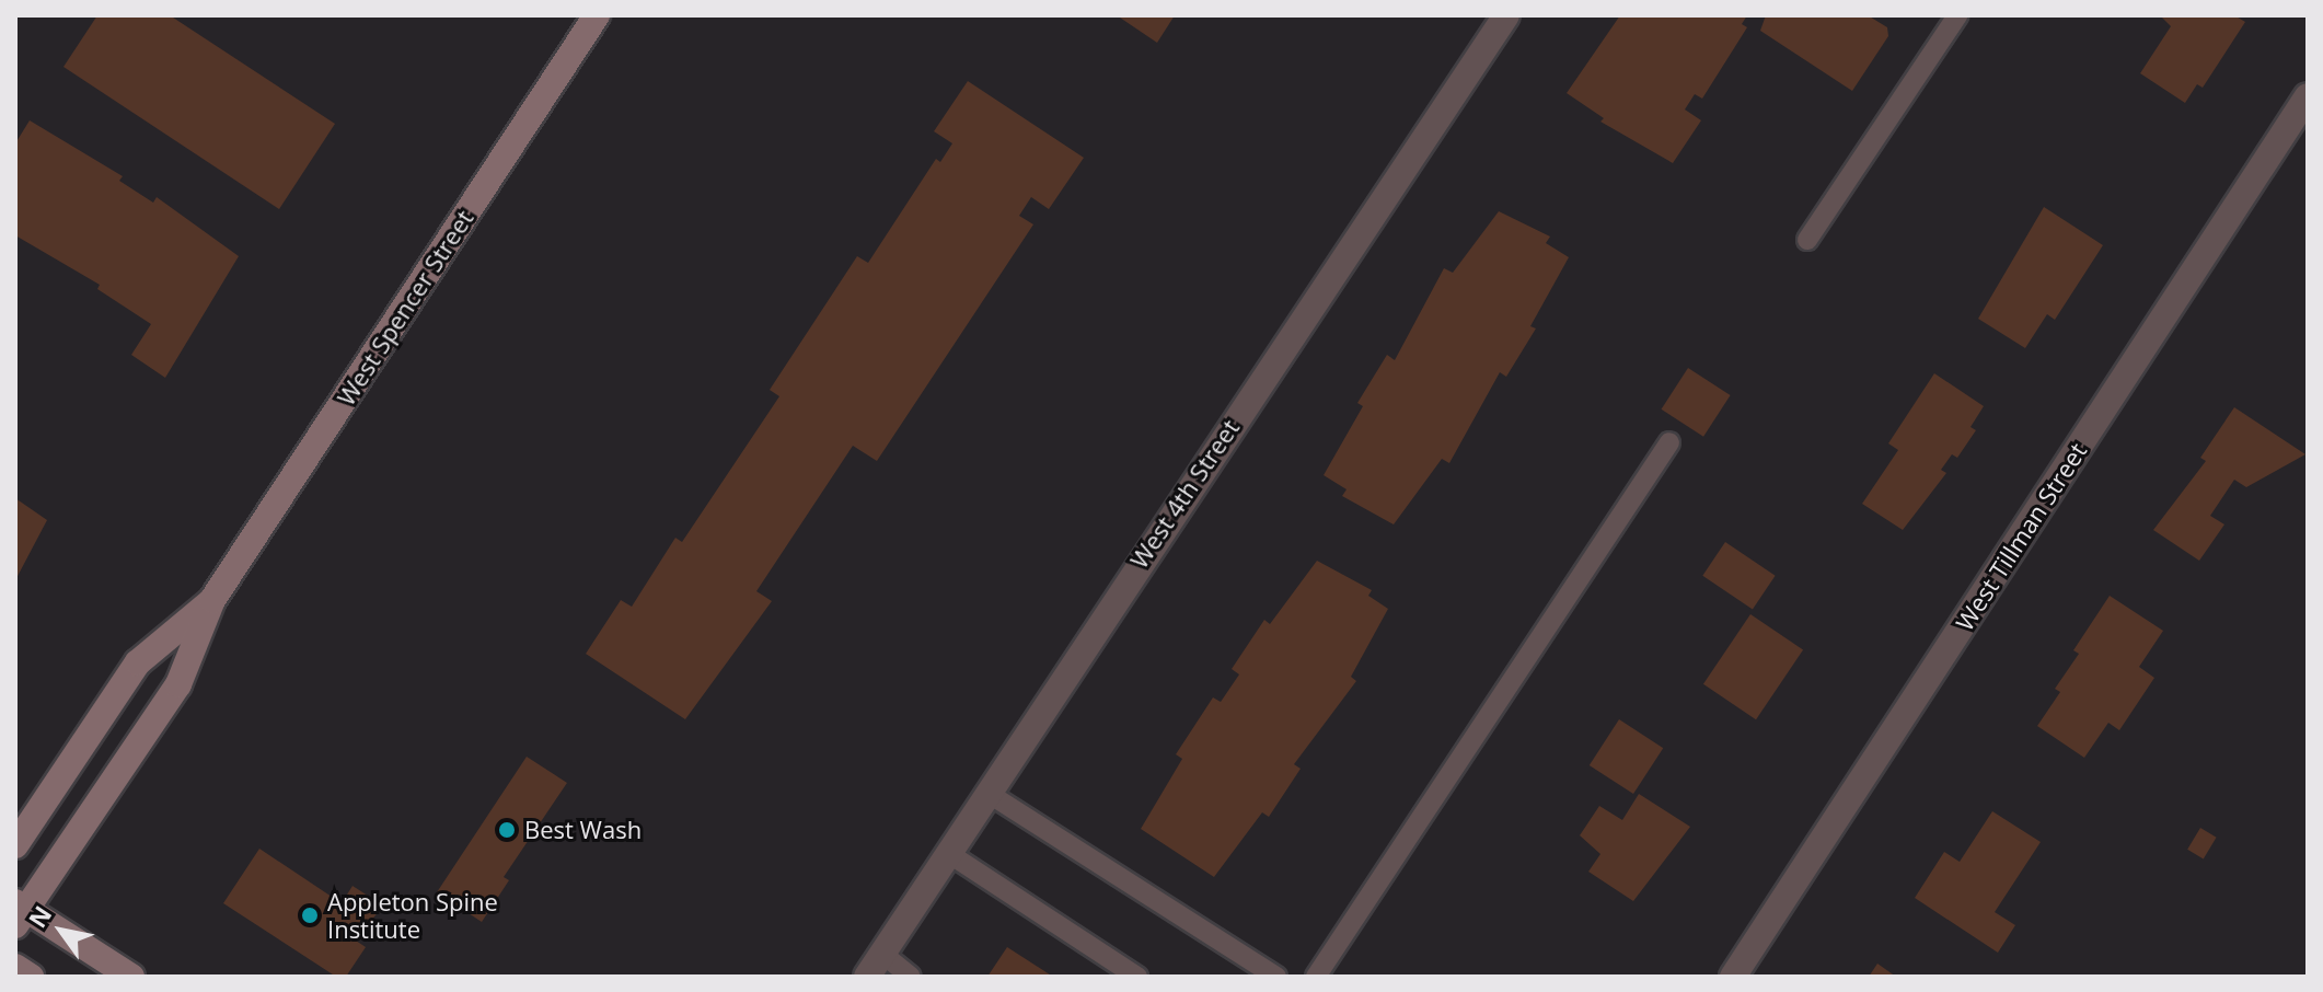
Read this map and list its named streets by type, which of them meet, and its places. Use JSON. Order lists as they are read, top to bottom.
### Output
{
  "streets": {
    "street": ["West Spencer Street", "West 4th Street", "West Tillman Street"]
  },
  "places": ["Best Wash", "Appleton Spine Institute"],
  "north": "top left"
}
